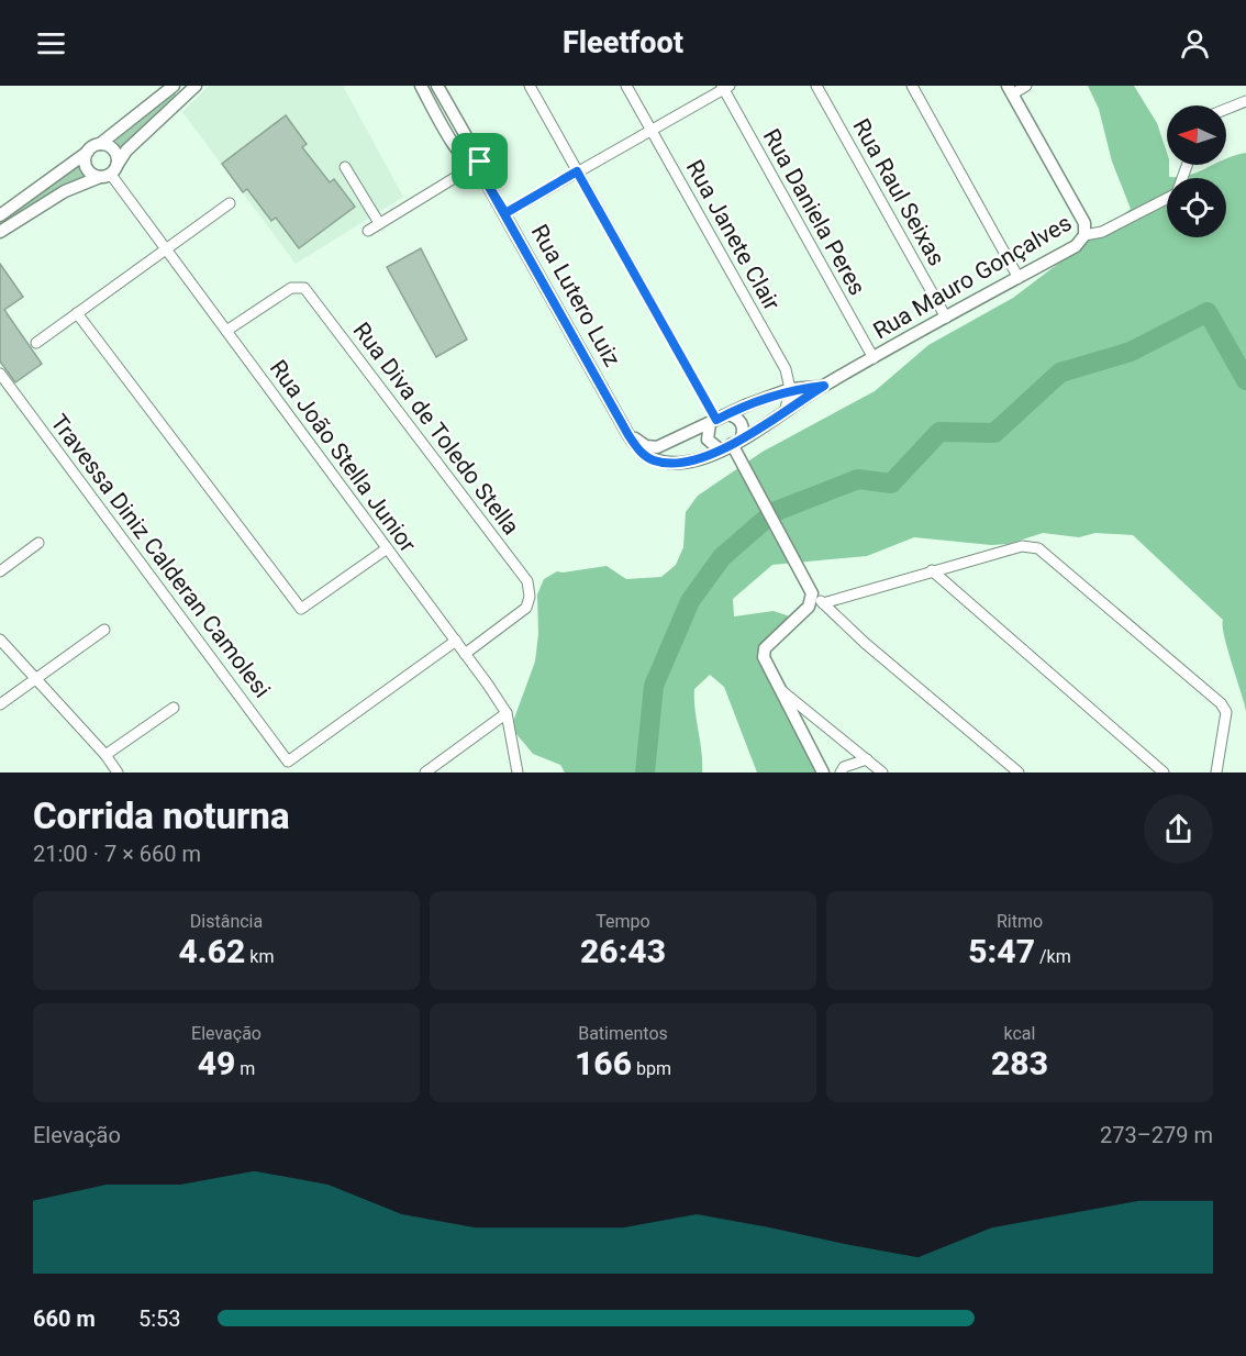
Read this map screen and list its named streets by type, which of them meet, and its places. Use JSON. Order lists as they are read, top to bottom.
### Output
{
  "streets": {
    "street": [
      "Rua Raul Seixas",
      "Rua Daniela Peres",
      "Rua Janete Clair",
      "Rua Mauro Gonçalves",
      "Rua Lutero Luiz",
      "Rua Diva de Toledo Stella",
      "Rua João Stella Junior",
      "Travessa Diniz Calderan Camolesi"
    ]
  },
  "crossings": [
    ["Rua Raul Seixas", "Rua Mauro Gonçalves"],
    ["Rua Daniela Peres", "Rua Mauro Gonçalves"],
    ["Rua Janete Clair", "Rua Mauro Gonçalves"],
    ["Rua Mauro Gonçalves", "Rua Lutero Luiz"],
    ["Rua Diva de Toledo Stella", "Rua João Stella Junior"],
    ["Rua João Stella Junior", "Travessa Diniz Calderan Camolesi"]
  ],
  "north": "left",
  "page": {
    "header": "Fleetfoot",
    "heading": ["Corrida noturna", "21:00 · 7 × 660 m"],
    "stats": [
      ["Distância", "4.62 km"],
      ["Tempo", "26:43"],
      ["Ritmo", "5:47 /km"],
      ["Elevação", "49 m"],
      ["Batimentos", "166 bpm"],
      ["kcal", "283"]
    ],
    "chart": ["Elevação", "273–279 m"],
    "list": [
      {
        "name": "660 m",
        "note": "5:53"
      }
    ]
  }
}
